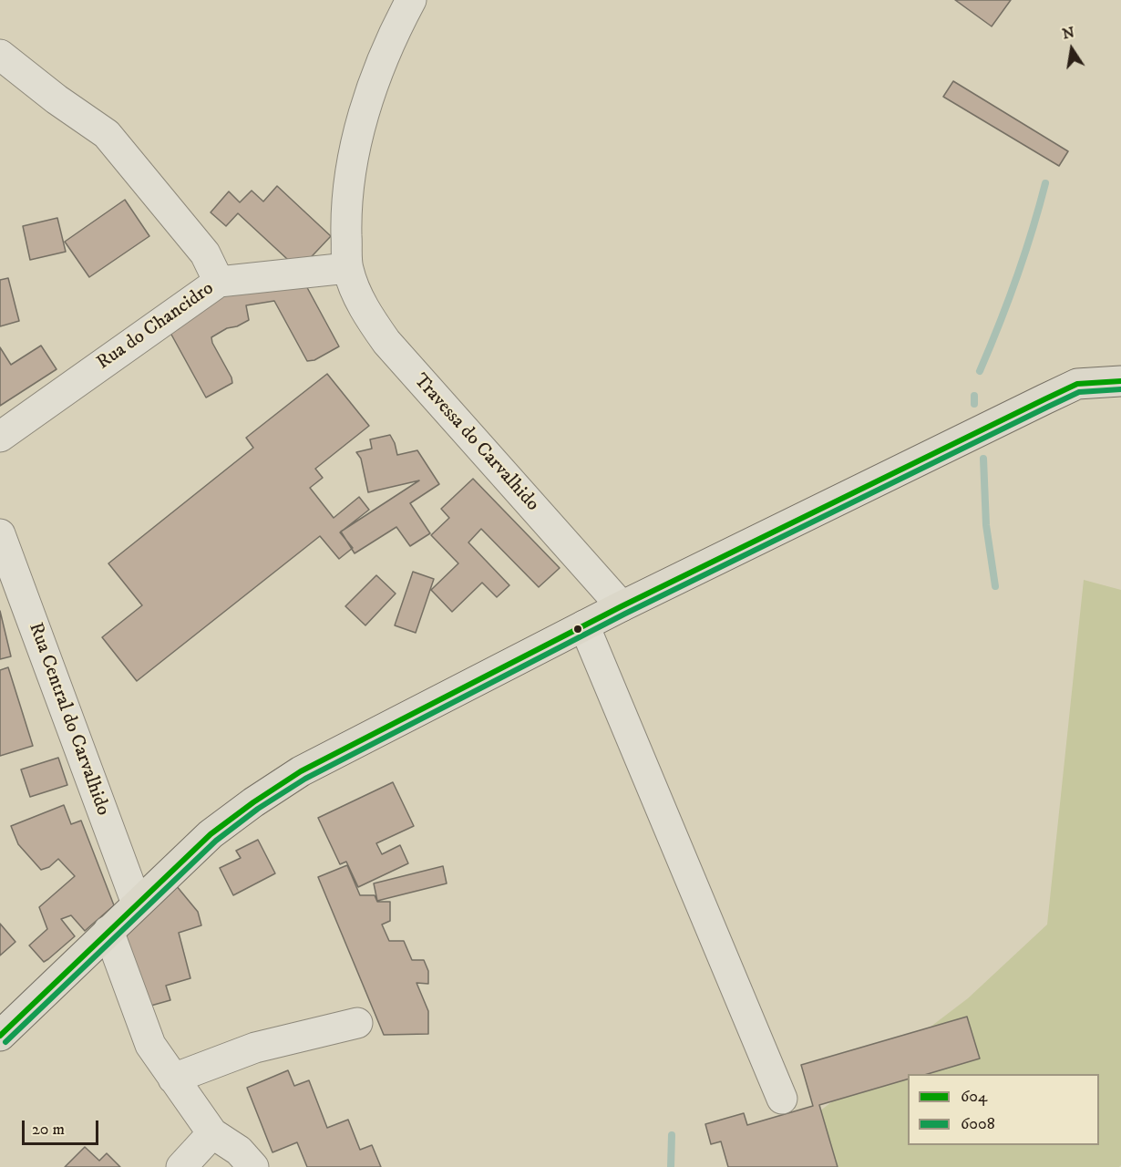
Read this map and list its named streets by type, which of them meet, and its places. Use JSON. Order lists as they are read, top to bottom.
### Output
{
  "streets": {
    "street": ["Rua do Chancidro", "Travessa do Carvalhido", "Rua Central do Carvalhido"]
  },
  "crossings": [
    ["Rua do Chancidro", "Travessa do Carvalhido"]
  ],
  "lines": ["transit line 604", "transit line 6008"],
  "legend": ["604", "6008"],
  "scale_bar": "20 m",
  "north": "top"
}
